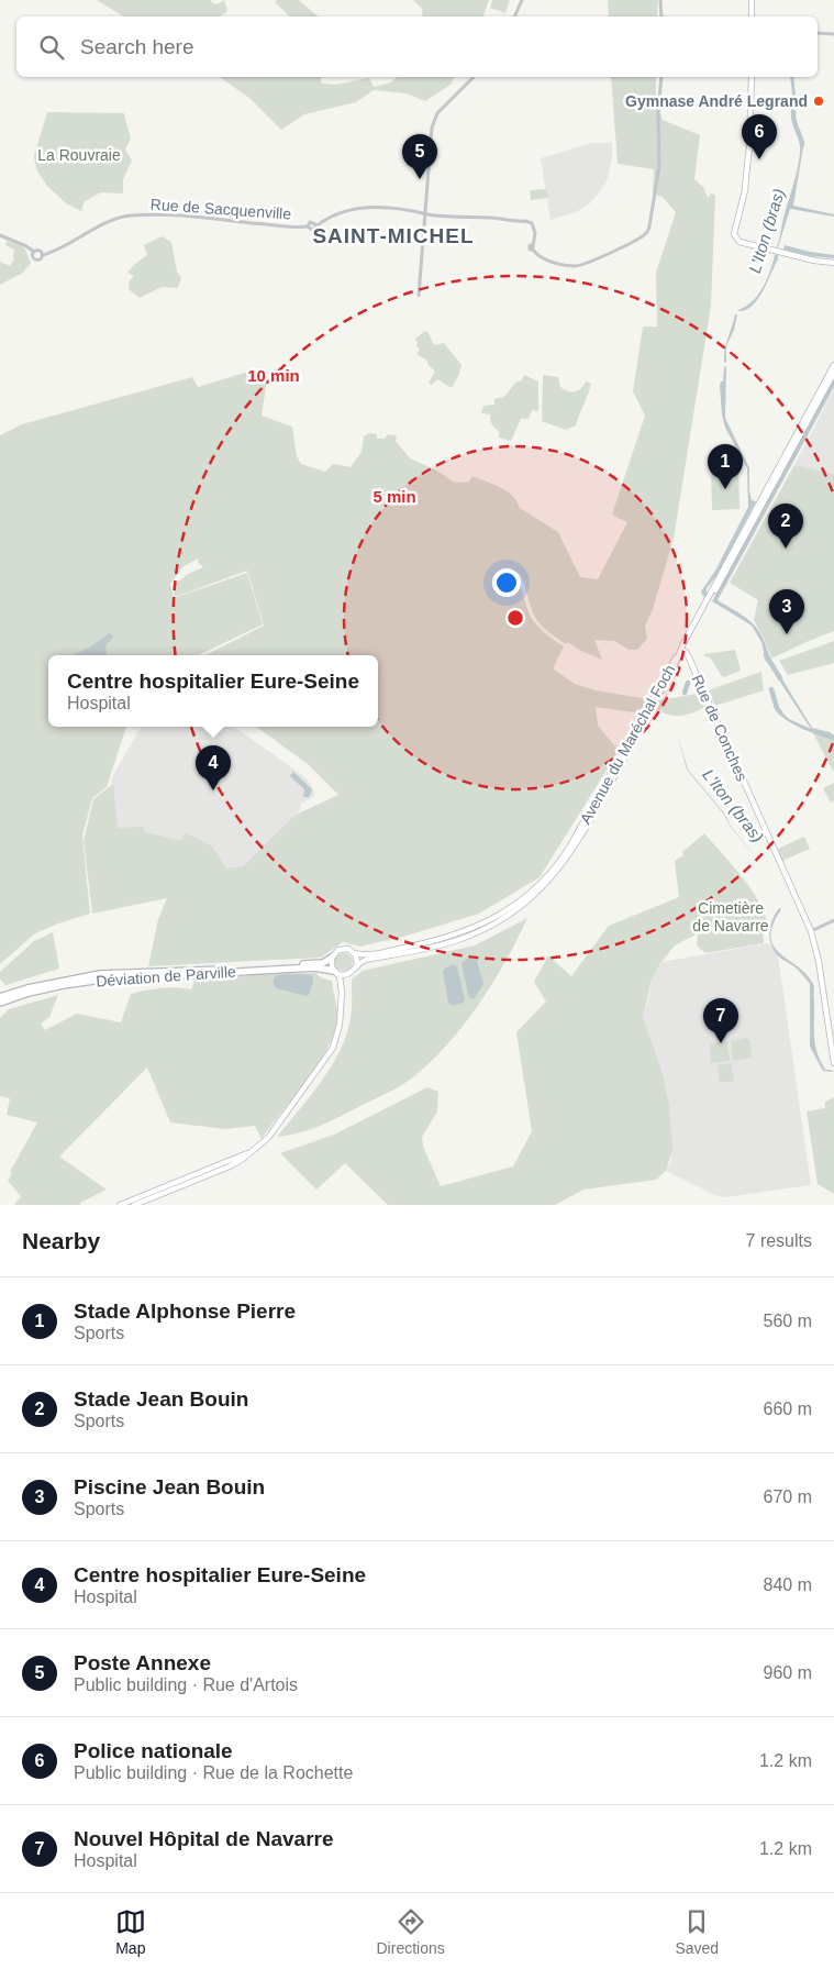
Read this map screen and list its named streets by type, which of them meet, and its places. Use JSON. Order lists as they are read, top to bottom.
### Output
{
  "streets": {
    "highway": ["Déviation de Parville"],
    "main road": ["Rue de Conches", "Avenue du Maréchal Foch"],
    "street": ["Rue de Sacquenville"]
  },
  "crossings": [
    ["Rue de Conches", "Avenue du Maréchal Foch"]
  ],
  "districts": ["SAINT-MICHEL"],
  "water": ["L'Iton (bras)"],
  "parks": ["La Rouvraie", "Cimetière de Navarre"],
  "places": ["Gymnase André Legrand"],
  "page": {
    "search": "Search here",
    "pins": [
      "6",
      "5",
      "1",
      "2",
      "3",
      "4",
      "7"
    ],
    "popup": ["Centre hospitalier Eure-Seine", "Hospital"],
    "heading": ["Nearby", "7 results"],
    "list": [
      {
        "mark": "1",
        "name": "Stade Alphonse Pierre",
        "note": "Sports",
        "value": "560 m"
      },
      {
        "mark": "2",
        "name": "Stade Jean Bouin",
        "note": "Sports",
        "value": "660 m"
      },
      {
        "mark": "3",
        "name": "Piscine Jean Bouin",
        "note": "Sports",
        "value": "670 m"
      },
      {
        "mark": "4",
        "name": "Centre hospitalier Eure-Seine",
        "note": "Hospital",
        "value": "840 m"
      },
      {
        "mark": "5",
        "name": "Poste Annexe",
        "note": "Public building · Rue d'Artois",
        "value": "960 m"
      },
      {
        "mark": "6",
        "name": "Police nationale",
        "note": "Public building · Rue de la Rochette",
        "value": "1.2 km"
      },
      {
        "mark": "7",
        "name": "Nouvel Hôpital de Navarre",
        "note": "Hospital",
        "value": "1.2 km"
      }
    ],
    "nav": ["Map", "Directions", "Saved"]
  },
  "rings": ["10 min", "5 min"]
}
